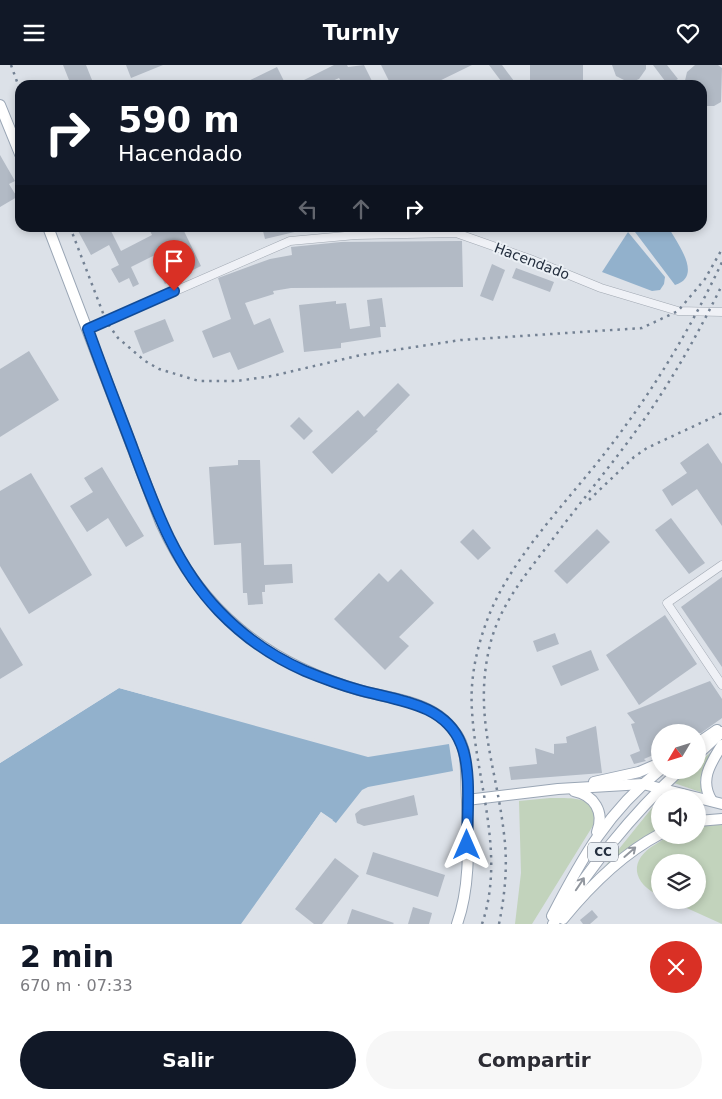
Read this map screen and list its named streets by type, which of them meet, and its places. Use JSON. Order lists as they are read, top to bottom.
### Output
{
  "streets": {
    "main road": ["CC"],
    "street": ["Hacendado"]
  },
  "north": "bottom left",
  "page": {
    "header": "Turnly",
    "turn": ["590 m", "Hacendado"],
    "heading": ["2 min", "670 m · 07:33"],
    "buttons": ["Salir", "Compartir"]
  }
}
